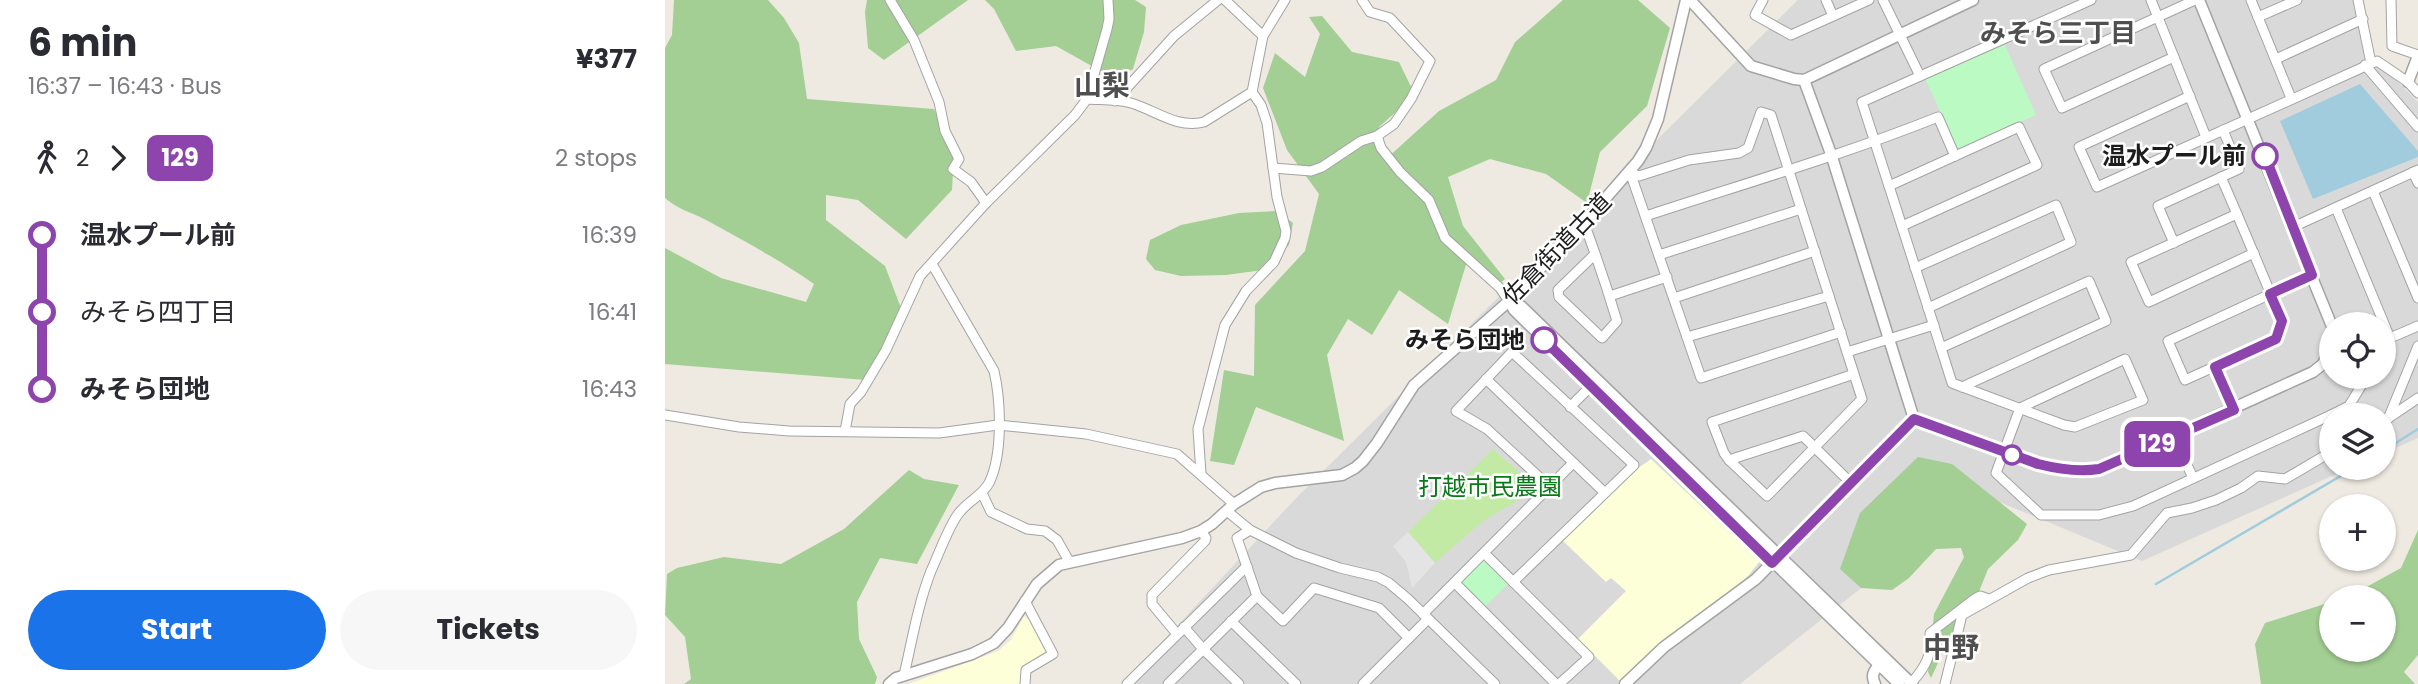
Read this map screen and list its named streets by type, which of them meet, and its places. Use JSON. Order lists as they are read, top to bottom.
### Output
{
  "streets": {
    "street": ["佐倉街道古道"]
  },
  "districts": ["みそら三丁目", "山梨", "中野"],
  "parks": ["打越市民農園"],
  "places": ["温水プール前", "みそら団地"],
  "lines": ["bus line 129"],
  "page": {
    "heading": ["6 min", "16:37 – 16:43 · Bus", "¥377"],
    "on_map": "129",
    "legs": ["2", "129", "2 stops"],
    "list": [
      {
        "name": "温水プール前",
        "value": "16:39"
      },
      {
        "name": "みそら四丁目",
        "value": "16:41"
      },
      {
        "name": "みそら団地",
        "value": "16:43"
      }
    ],
    "map_buttons": ["+", "−"],
    "buttons": ["Start", "Tickets"]
  }
}
